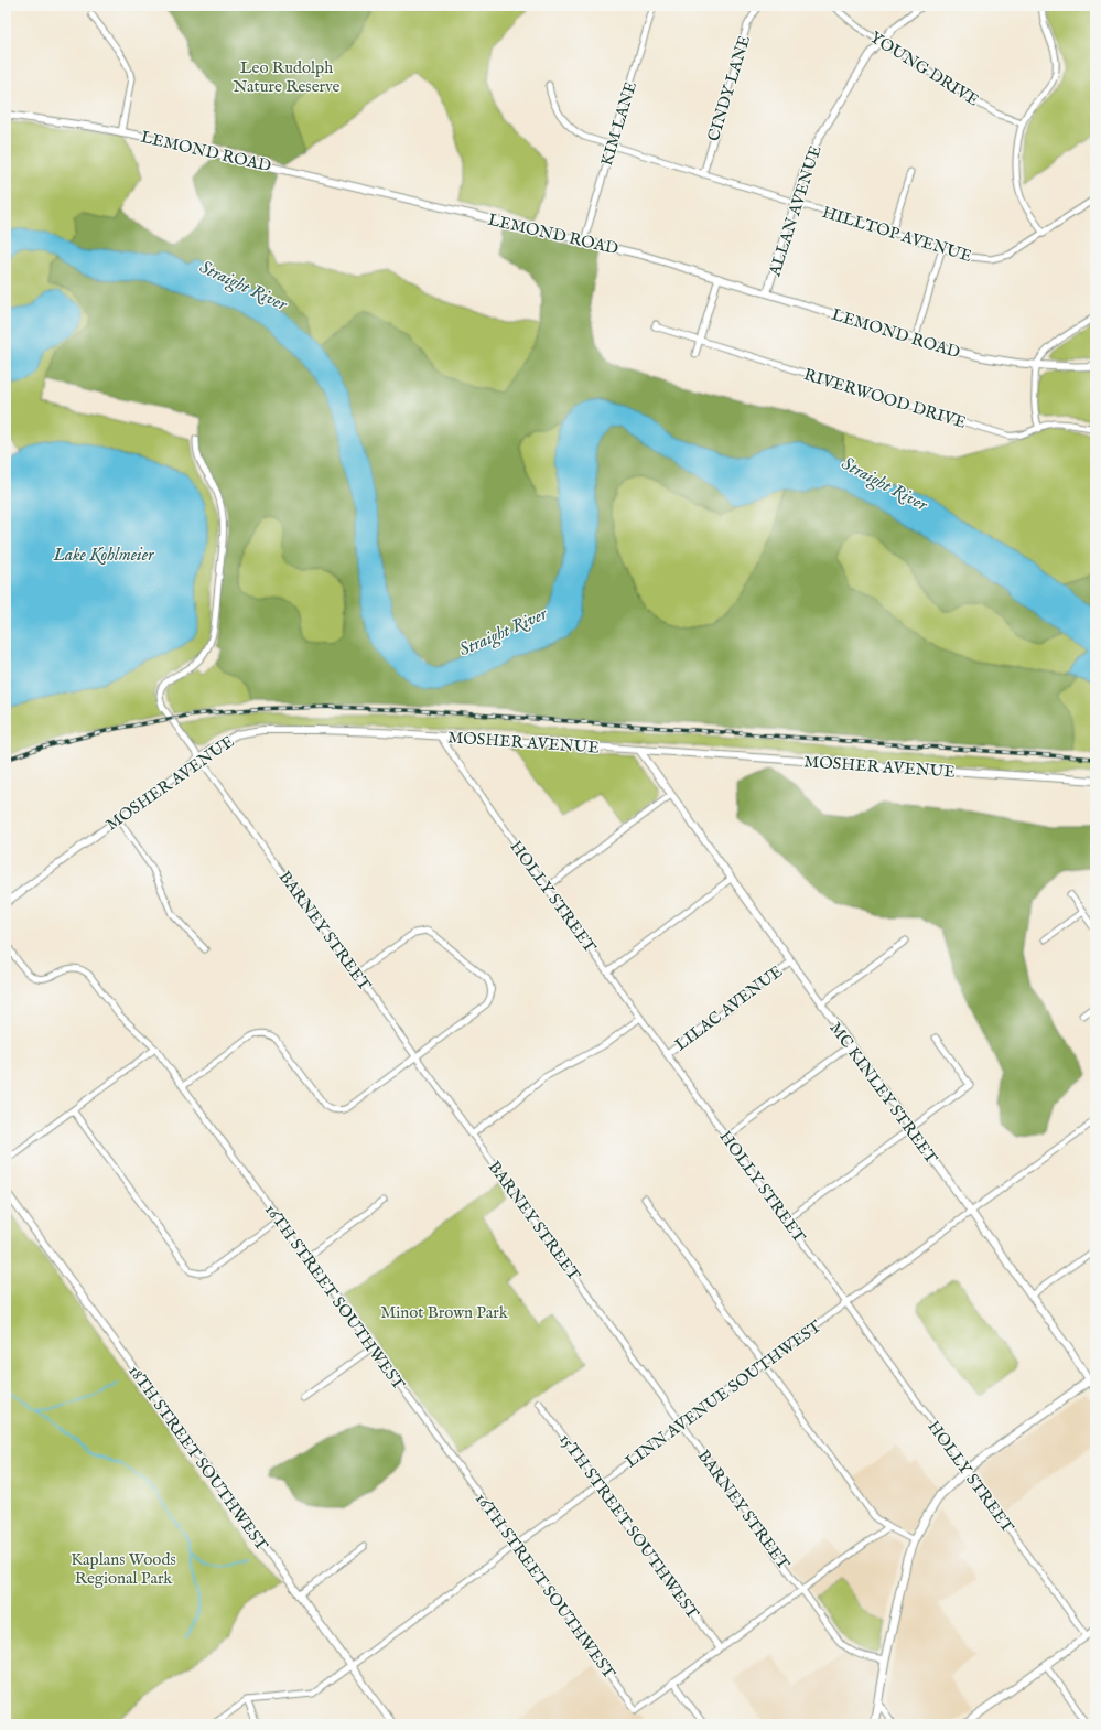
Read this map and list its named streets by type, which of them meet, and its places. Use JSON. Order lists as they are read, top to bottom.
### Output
{
  "streets": {
    "street": [
      "YOUNG DRIVE",
      "CINDY LANE",
      "KIM LANE",
      "LEMOND ROAD",
      "ALLAN AVENUE",
      "HILLTOP AVENUE",
      "RIVERWOOD DRIVE",
      "MOSHER AVENUE",
      "HOLLY STREET",
      "BARNEY STREET",
      "LILAC AVENUE",
      "MC KINLEY STREET",
      "16TH STREET SOUTHWEST",
      "LINN AVENUE SOUTHWEST",
      "18TH STREET SOUTHWEST",
      "15TH STREET SOUTHWEST"
    ]
  },
  "crossings": [
    ["YOUNG DRIVE", "ALLAN AVENUE"],
    ["CINDY LANE", "HILLTOP AVENUE"],
    ["KIM LANE", "LEMOND ROAD"],
    ["KIM LANE", "HILLTOP AVENUE"],
    ["LEMOND ROAD", "ALLAN AVENUE"],
    ["ALLAN AVENUE", "HILLTOP AVENUE"],
    ["MOSHER AVENUE", "HOLLY STREET"],
    ["MOSHER AVENUE", "BARNEY STREET"],
    ["MOSHER AVENUE", "MC KINLEY STREET"],
    ["HOLLY STREET", "LILAC AVENUE"],
    ["HOLLY STREET", "LINN AVENUE SOUTHWEST"],
    ["BARNEY STREET", "LINN AVENUE SOUTHWEST"],
    ["LILAC AVENUE", "MC KINLEY STREET"],
    ["MC KINLEY STREET", "LINN AVENUE SOUTHWEST"],
    ["16TH STREET SOUTHWEST", "LINN AVENUE SOUTHWEST"],
    ["LINN AVENUE SOUTHWEST", "18TH STREET SOUTHWEST"],
    ["LINN AVENUE SOUTHWEST", "15TH STREET SOUTHWEST"]
  ],
  "water": ["Straight River", "Lake Kohlmeier"],
  "parks": ["Leo Rudolph Nature Reserve", "Minot Brown Park", "Kaplans Woods Regional Park"]
}
